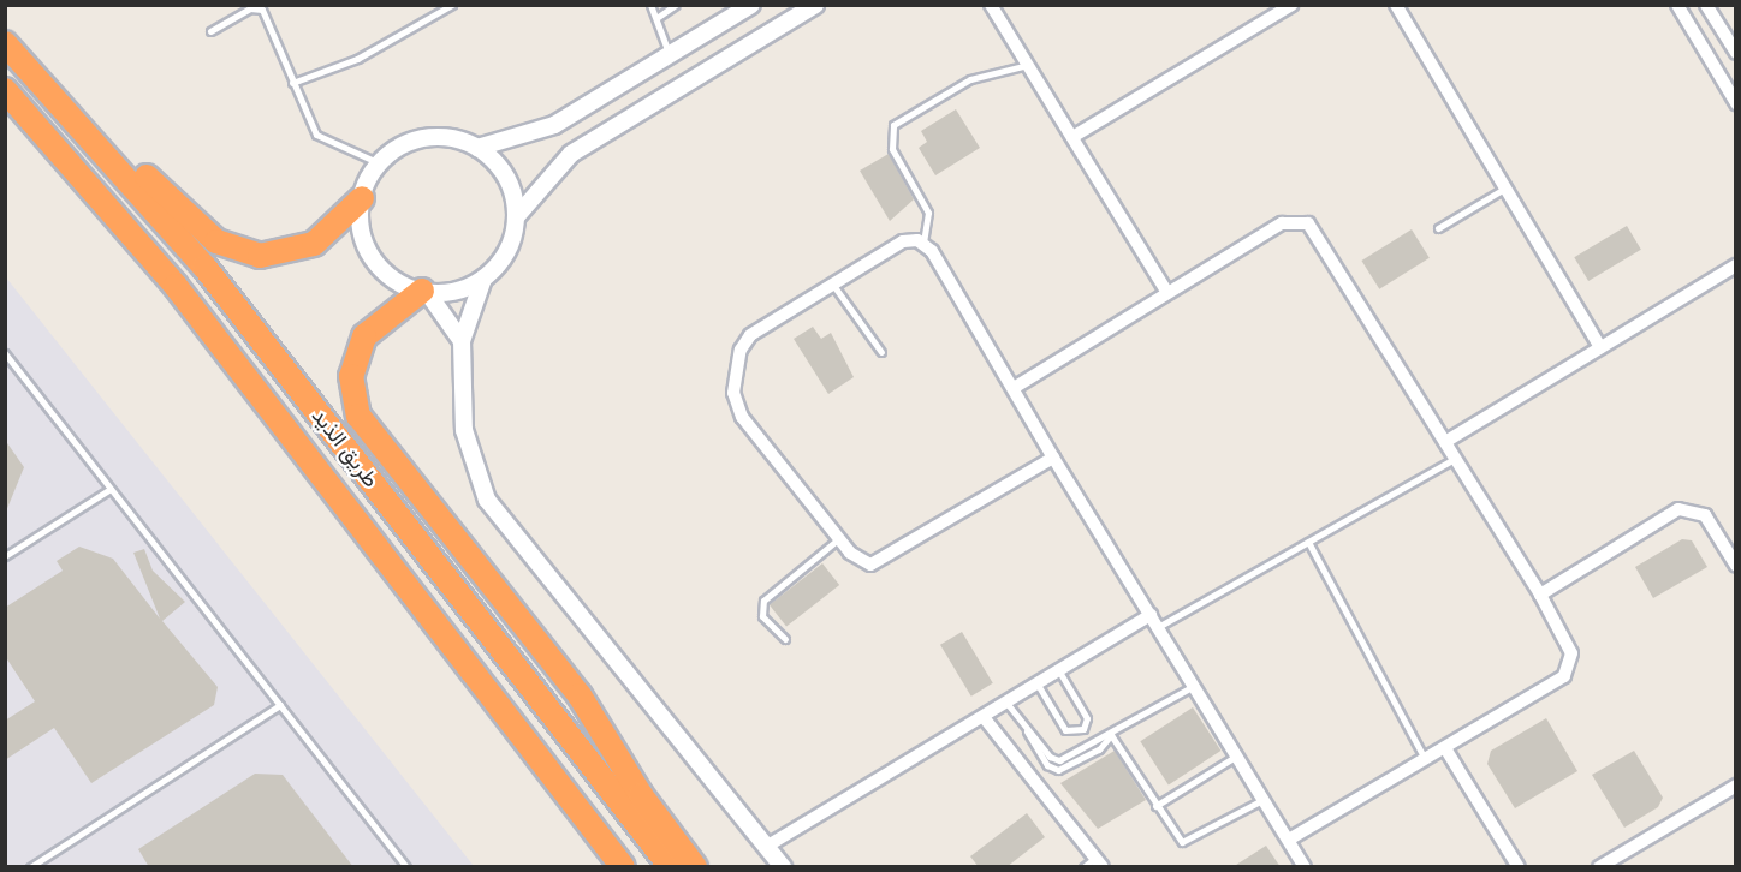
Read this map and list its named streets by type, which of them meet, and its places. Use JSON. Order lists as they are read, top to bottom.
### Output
{
  "streets": {
    "highway": ["طريق الذيد"]
  }
}
